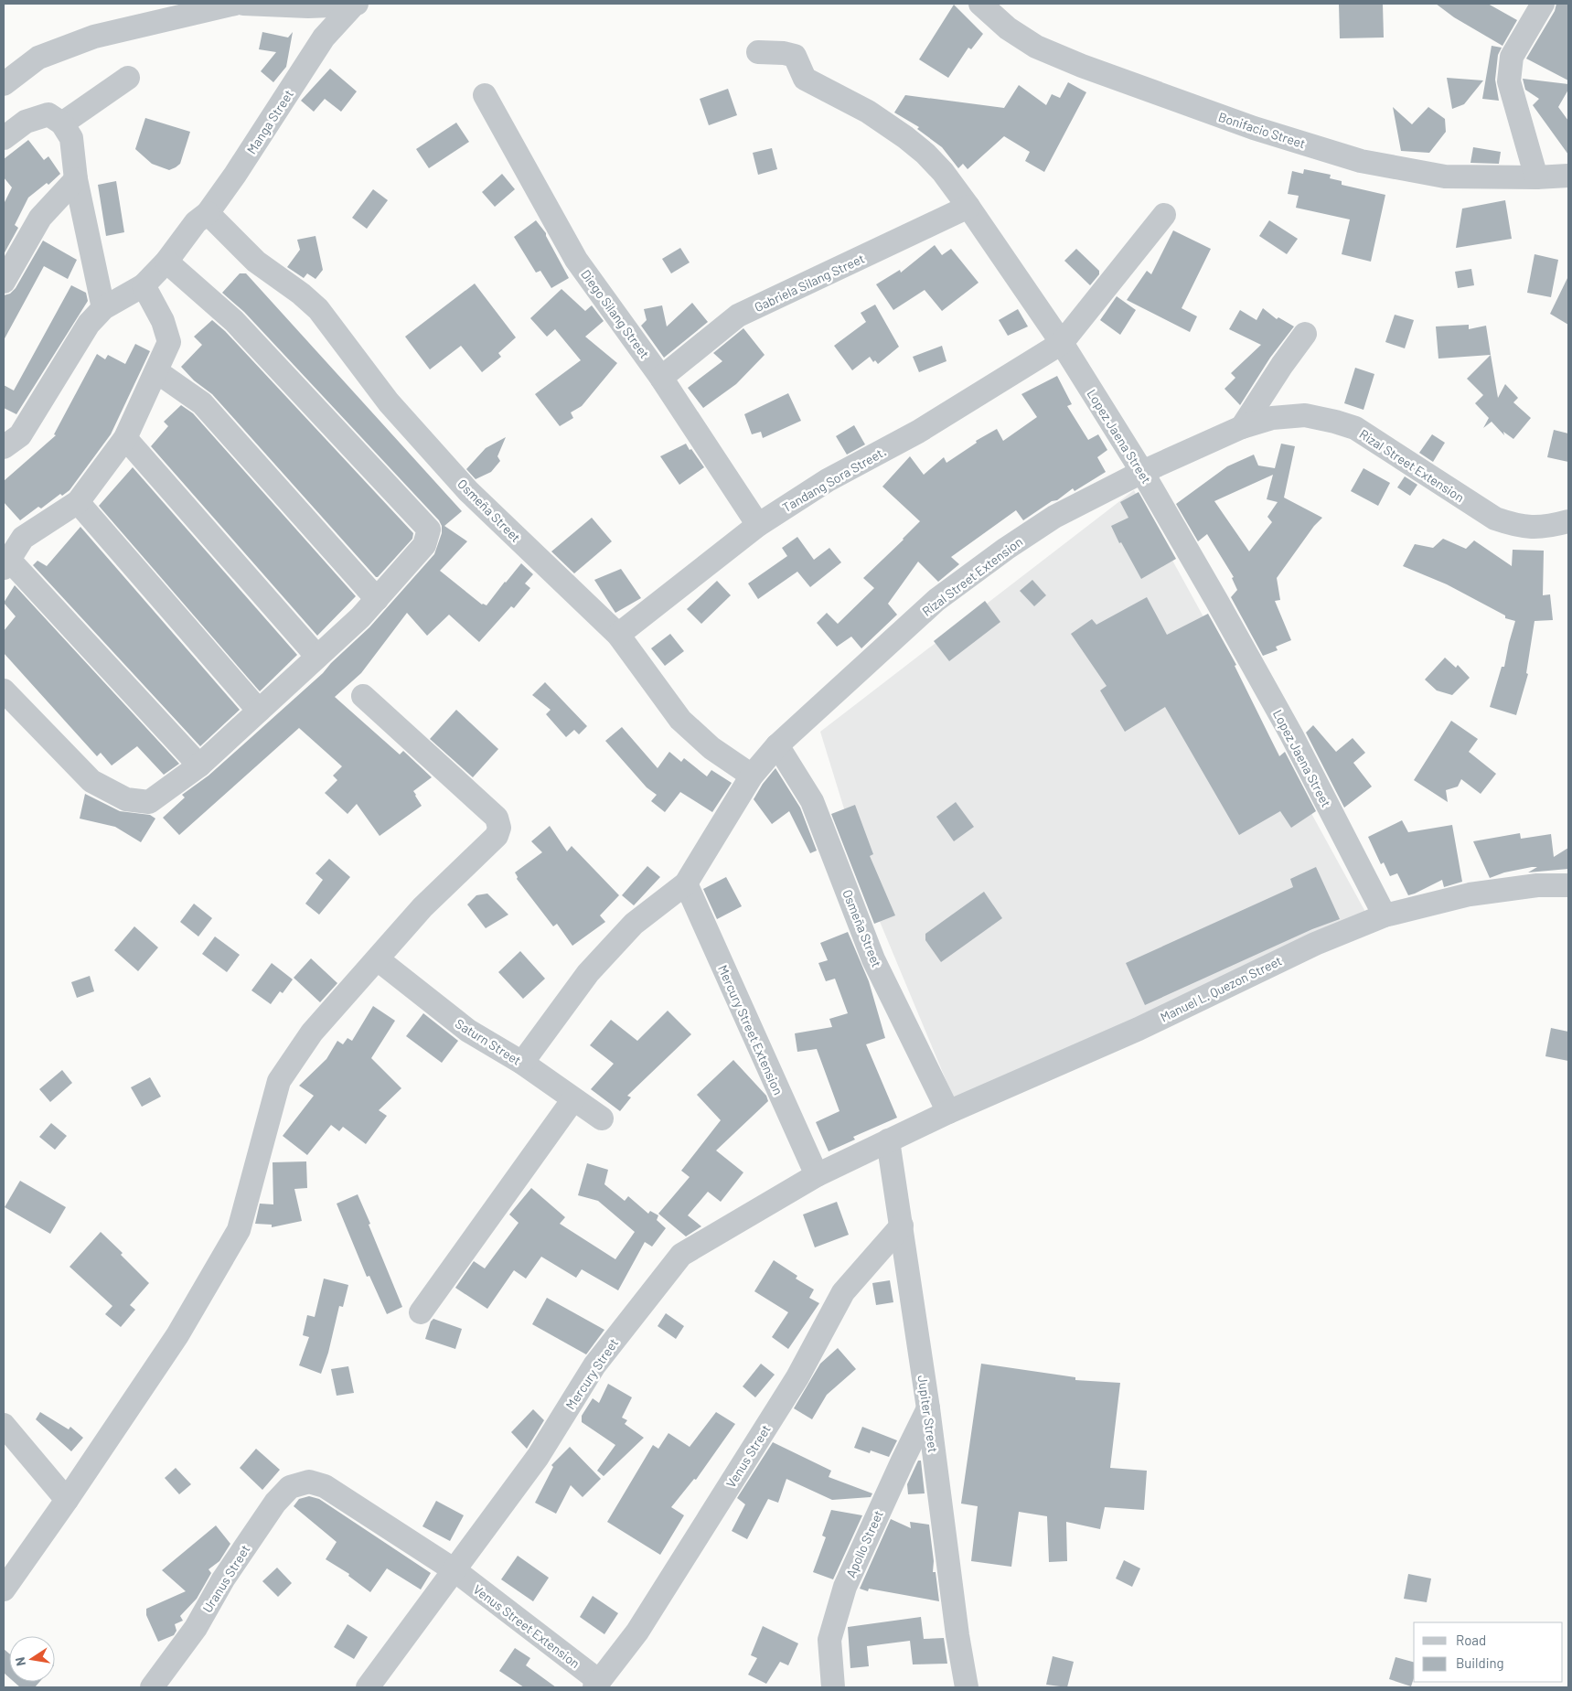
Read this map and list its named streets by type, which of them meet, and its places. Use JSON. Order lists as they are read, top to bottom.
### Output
{
  "streets": {
    "street": [
      "Manga Street",
      "Bonifacio Street",
      "Gabriela Silang Street",
      "Diego Silang Street",
      "Lopez Jaena Street",
      "Rizal Street Extension",
      "Tandang Sora Street.",
      "Osmeña Street",
      "Manuel L. Quezon Street",
      "Mercury Street Extension",
      "Saturn Street",
      "Mercury Street",
      "Jupiter Street",
      "Venus Street",
      "Apollo Street",
      "Uranus Street",
      "Venus Street Extension"
    ]
  },
  "crossings": [
    ["Manga Street", "Osmeña Street"],
    ["Gabriela Silang Street", "Diego Silang Street"],
    ["Gabriela Silang Street", "Lopez Jaena Street"],
    ["Diego Silang Street", "Tandang Sora Street."],
    ["Lopez Jaena Street", "Rizal Street Extension"],
    ["Lopez Jaena Street", "Tandang Sora Street."],
    ["Lopez Jaena Street", "Manuel L. Quezon Street"],
    ["Rizal Street Extension", "Osmeña Street"],
    ["Rizal Street Extension", "Mercury Street Extension"],
    ["Rizal Street Extension", "Saturn Street"],
    ["Tandang Sora Street.", "Osmeña Street"],
    ["Osmeña Street", "Manuel L. Quezon Street"],
    ["Manuel L. Quezon Street", "Mercury Street"],
    ["Manuel L. Quezon Street", "Jupiter Street"],
    ["Mercury Street Extension", "Mercury Street"],
    ["Mercury Street", "Jupiter Street"],
    ["Mercury Street", "Venus Street Extension"],
    ["Jupiter Street", "Venus Street"],
    ["Jupiter Street", "Apollo Street"],
    ["Venus Street", "Venus Street Extension"],
    ["Uranus Street", "Venus Street Extension"]
  ],
  "legend": ["Road", "Building"],
  "north": "left"
}
